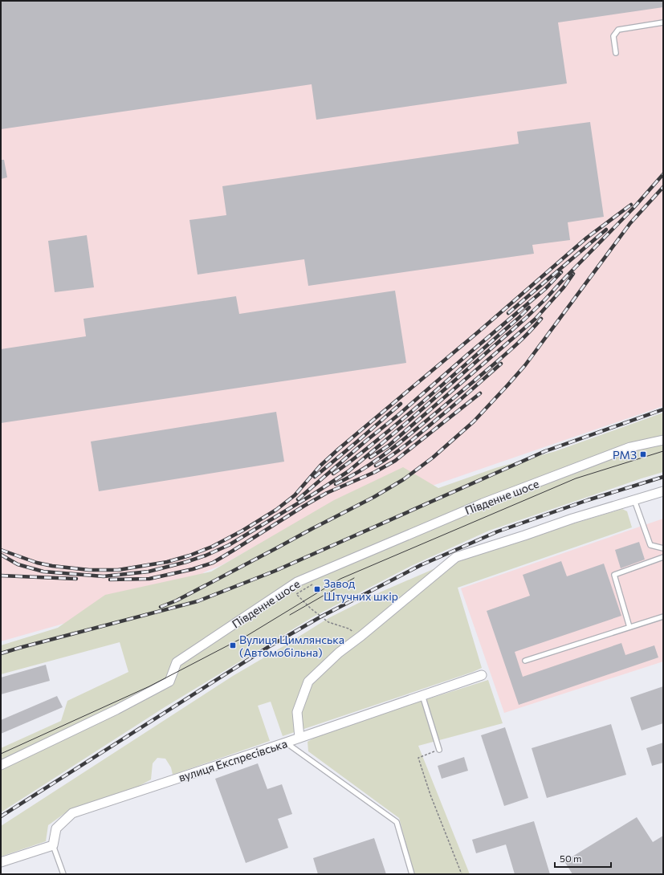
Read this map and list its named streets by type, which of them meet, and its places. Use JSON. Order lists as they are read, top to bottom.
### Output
{
  "streets": {
    "street": ["Південне шосе", "вулиця Експресівська"]
  },
  "places": {
    "transit": ["РМЗ", "Завод Штучних шкір", "Вулиця Цимлянська (Автомобільна)"]
  },
  "scale_bar": "50 m"
}
